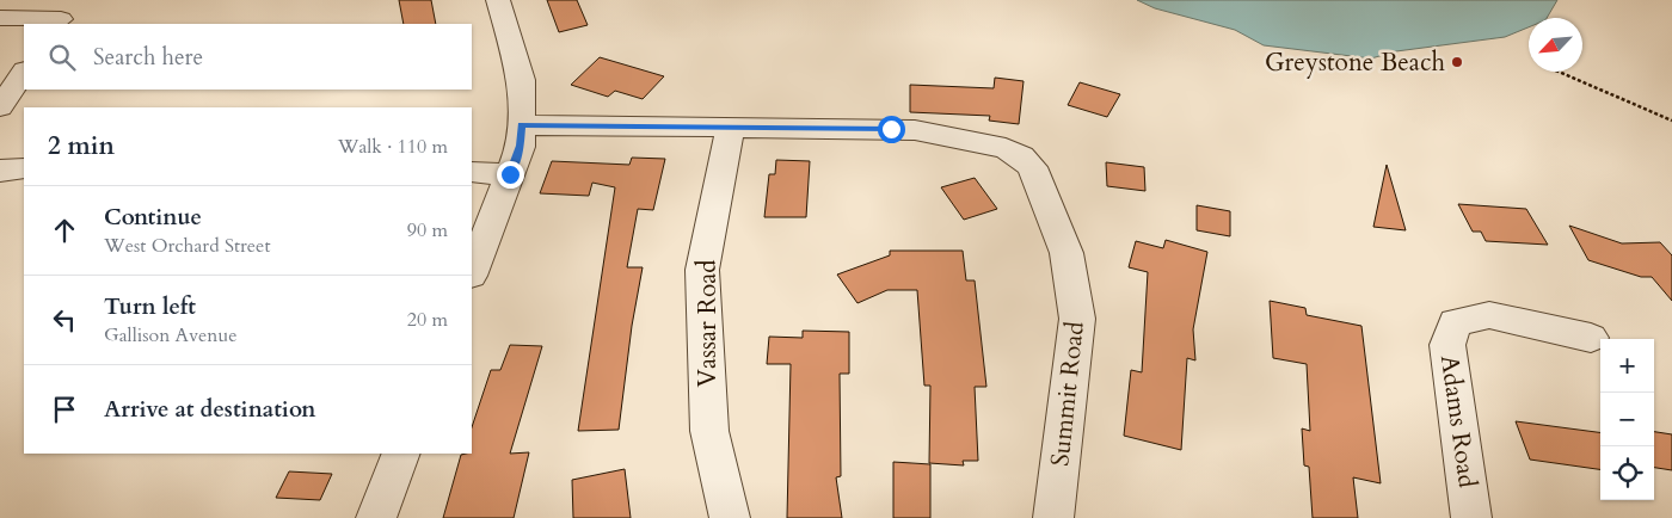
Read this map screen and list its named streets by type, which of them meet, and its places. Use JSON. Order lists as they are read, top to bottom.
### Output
{
  "streets": {
    "street": ["Vassar Road", "Summit Road", "Adams Road"]
  },
  "crossings": [
    ["Vassar Road", "Summit Road"]
  ],
  "places": ["Greystone Beach"],
  "north": "bottom left",
  "page": {
    "search": "Search here",
    "heading": ["2 min", "Walk · 110 m"],
    "list": [
      ["Continue", "West Orchard Street", "90 m"],
      ["Turn left", "Gallison Avenue", "20 m"],
      "Arrive at destination"
    ],
    "map_buttons": ["+", "−"]
  }
}
